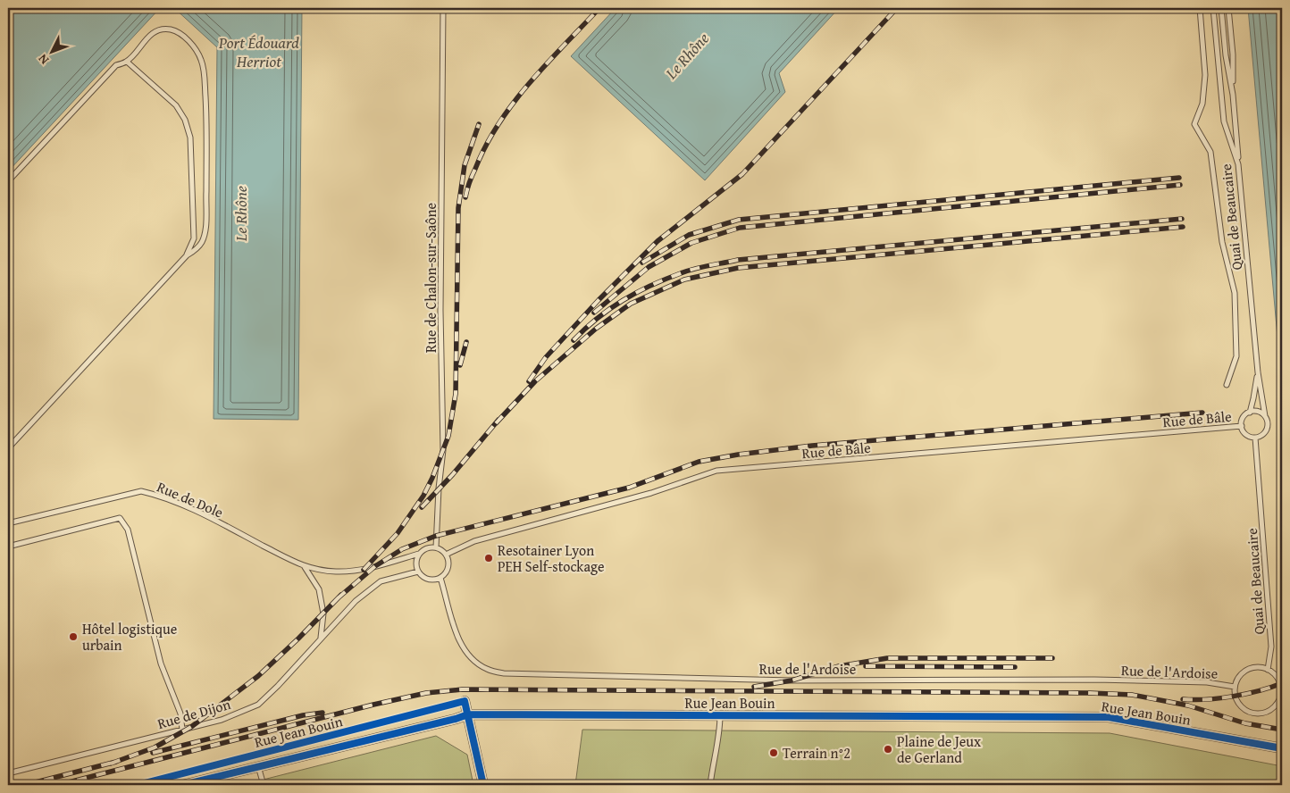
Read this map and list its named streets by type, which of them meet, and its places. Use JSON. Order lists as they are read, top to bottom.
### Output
{
  "streets": {
    "street": ["Rue Jean Bouin"],
    "lane": [
      "Quai de Beaucaire",
      "Rue de Chalon-sur-Saône",
      "Rue de Bâle",
      "Rue de Dole",
      "Rue de l'Ardoise",
      "Rue de Dijon"
    ]
  },
  "crossings": [
    ["Quai de Beaucaire", "Rue de Bâle"],
    ["Quai de Beaucaire", "Rue de l'Ardoise"],
    ["Rue de Chalon-sur-Saône", "Rue de Bâle"],
    ["Rue de Chalon-sur-Saône", "Rue de Dole"],
    ["Rue de Chalon-sur-Saône", "Rue de l'Ardoise"],
    ["Rue de Chalon-sur-Saône", "Rue de Dijon"],
    ["Rue de Bâle", "Rue de Dole"],
    ["Rue de Bâle", "Rue de l'Ardoise"],
    ["Rue de Bâle", "Rue de Dijon"],
    ["Rue de Dole", "Rue de l'Ardoise"],
    ["Rue de Dole", "Rue de Dijon"],
    ["Rue de l'Ardoise", "Rue de Dijon"]
  ],
  "water": ["Port Édouard Herriot", "Le Rhône"],
  "places": [
    "Resotainer Lyon PEH Self-stockage",
    "Hôtel logistique urbain",
    "Plaine de Jeux de Gerland",
    "Terrain n°2"
  ],
  "north": "bottom left"
}
